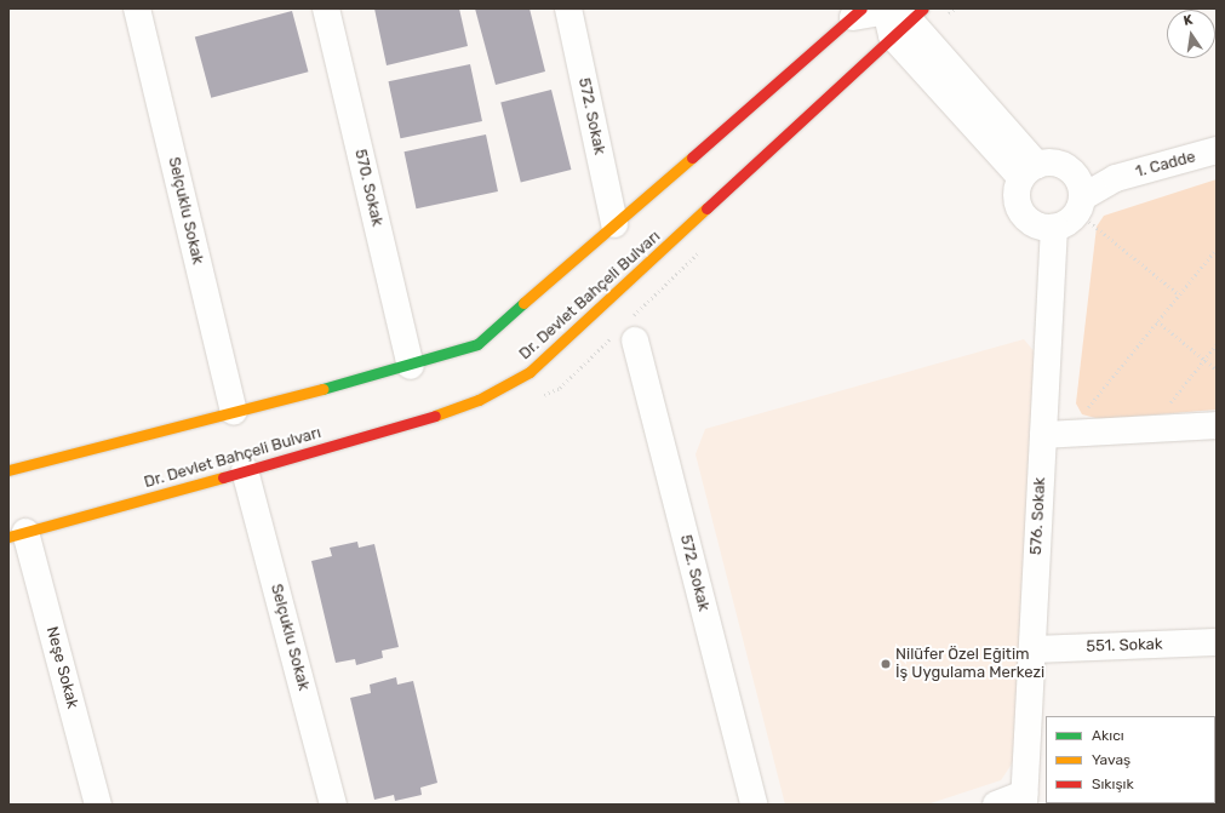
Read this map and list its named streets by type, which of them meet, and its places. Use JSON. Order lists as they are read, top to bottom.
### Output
{
  "streets": {
    "street": [
      "572. Sokak",
      "1. Cadde",
      "570. Sokak",
      "Selçuklu Sokak",
      "Dr. Devlet Bahçeli Bulvarı",
      "576. Sokak",
      "551. Sokak",
      "Neşe Sokak"
    ]
  },
  "crossings": [
    ["1. Cadde", "576. Sokak"],
    ["Selçuklu Sokak", "Dr. Devlet Bahçeli Bulvarı"],
    ["Dr. Devlet Bahçeli Bulvarı", "Neşe Sokak"],
    ["576. Sokak", "551. Sokak"]
  ],
  "places": ["Nilüfer Özel Eğitim İş Uygulama Merkezi"],
  "legend": ["Akıcı", "Yavaş", "Sıkışık"],
  "north": "top"
}
